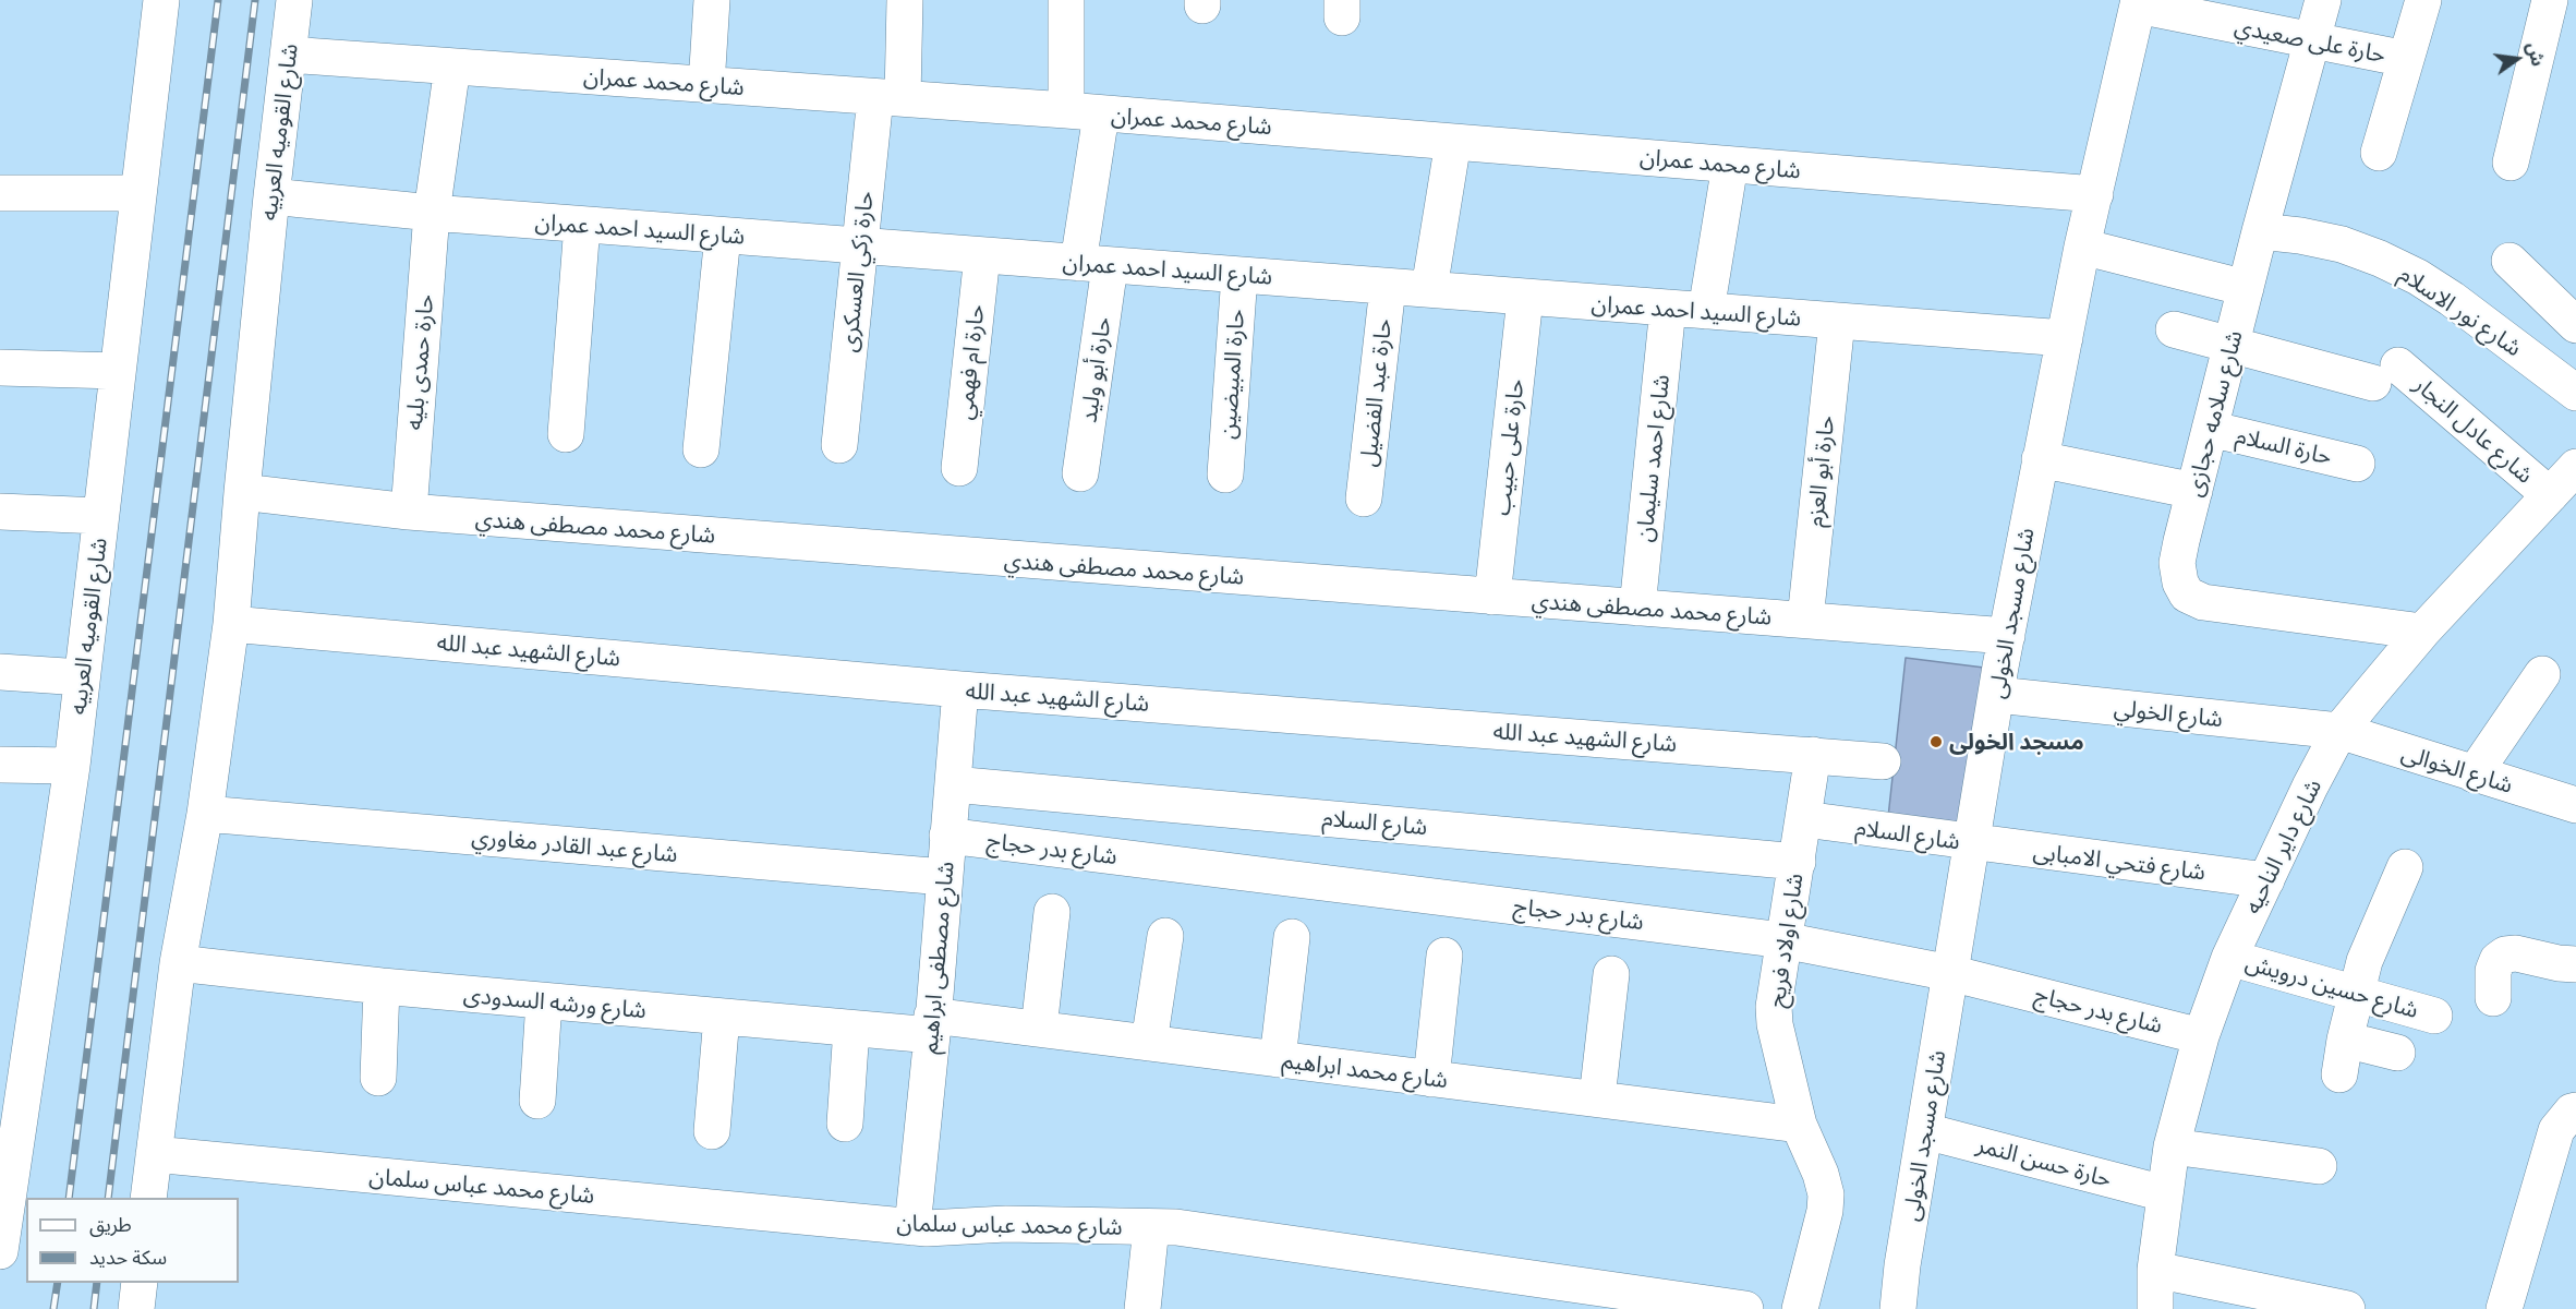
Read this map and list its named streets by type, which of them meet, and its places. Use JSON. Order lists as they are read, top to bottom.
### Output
{
  "streets": {
    "street": [
      "حارة على صعيدي",
      "شارع محمد عمران",
      "شارع القوميه العربيه",
      "شارع السيد احمد عمران",
      "حارة زكي العسكرى",
      "شارع نور الاسلام",
      "حارة حمدى بليه",
      "حارة ام فهمي",
      "حارة أبو وليد",
      "حارة المبيضين",
      "حارة عبد الفضيل",
      "شارع سلامه حجازى",
      "شارع عادل النجار",
      "حارة السلام",
      "حارة على حبيب",
      "شارع احمد سليمان",
      "حارة أبو العزم",
      "شارع محمد مصطفى هندي",
      "شارع مسجد الخولى",
      "شارع الشهيد عبد الله",
      "شارع الخولي",
      "شارع الخوالى",
      "شارع السلام",
      "شارع عبد القادر مغاوري",
      "شارع داير الناحيه",
      "شارع بدر حجاج",
      "شارع فتحي الامبابى",
      "شارع اولاد فريح",
      "شارع مصطفى ابراهيم",
      "شارع حسين درويش",
      "شارع ورشه السدودى",
      "شارع محمد ابراهيم",
      "حارة حسن النمر",
      "شارع محمد عباس سلمان"
    ]
  },
  "crossings": [
    ["حارة على صعيدي", "شارع سلامه حجازى"],
    ["حارة على صعيدي", "شارع مسجد الخولى"],
    ["شارع محمد عمران", "شارع القوميه العربيه"],
    ["شارع محمد عمران", "حارة زكي العسكرى"],
    ["شارع محمد عمران", "حارة حمدى بليه"],
    ["شارع محمد عمران", "حارة أبو وليد"],
    ["شارع محمد عمران", "شارع مسجد الخولى"],
    ["شارع القوميه العربيه", "شارع السيد احمد عمران"],
    ["شارع القوميه العربيه", "شارع محمد مصطفى هندي"],
    ["شارع القوميه العربيه", "شارع الشهيد عبد الله"],
    ["شارع القوميه العربيه", "شارع عبد القادر مغاوري"],
    ["شارع القوميه العربيه", "شارع ورشه السدودى"],
    ["شارع القوميه العربيه", "شارع محمد عباس سلمان"],
    ["شارع السيد احمد عمران", "حارة زكي العسكرى"],
    ["شارع السيد احمد عمران", "حارة حمدى بليه"],
    ["شارع السيد احمد عمران", "حارة ام فهمي"],
    ["شارع السيد احمد عمران", "حارة أبو وليد"],
    ["شارع السيد احمد عمران", "حارة المبيضين"],
    ["شارع السيد احمد عمران", "حارة عبد الفضيل"],
    ["شارع السيد احمد عمران", "حارة على حبيب"],
    ["شارع السيد احمد عمران", "شارع احمد سليمان"],
    ["شارع السيد احمد عمران", "حارة أبو العزم"],
    ["شارع السيد احمد عمران", "شارع مسجد الخولى"],
    ["شارع نور الاسلام", "شارع سلامه حجازى"],
    ["حارة حمدى بليه", "شارع محمد مصطفى هندي"],
    ["شارع سلامه حجازى", "شارع عادل النجار"],
    ["شارع سلامه حجازى", "حارة السلام"],
    ["شارع سلامه حجازى", "شارع داير الناحيه"],
    ["شارع عادل النجار", "شارع داير الناحيه"],
    ["حارة على حبيب", "شارع محمد مصطفى هندي"],
    ["شارع احمد سليمان", "شارع محمد مصطفى هندي"],
    ["حارة أبو العزم", "شارع محمد مصطفى هندي"],
    ["شارع محمد مصطفى هندي", "شارع مسجد الخولى"],
    ["شارع مسجد الخولى", "شارع الخولي"],
    ["شارع مسجد الخولى", "شارع السلام"],
    ["شارع مسجد الخولى", "شارع بدر حجاج"],
    ["شارع مسجد الخولى", "شارع فتحي الامبابى"],
    ["شارع مسجد الخولى", "حارة حسن النمر"],
    ["شارع الشهيد عبد الله", "شارع اولاد فريح"],
    ["شارع الشهيد عبد الله", "شارع مصطفى ابراهيم"],
    ["شارع الخولي", "شارع الخوالى"],
    ["شارع الخولي", "شارع داير الناحيه"],
    ["شارع الخوالى", "شارع داير الناحيه"],
    ["شارع السلام", "شارع فتحي الامبابى"],
    ["شارع السلام", "شارع اولاد فريح"],
    ["شارع السلام", "شارع مصطفى ابراهيم"],
    ["شارع عبد القادر مغاوري", "شارع مصطفى ابراهيم"],
    ["شارع داير الناحيه", "شارع بدر حجاج"],
    ["شارع داير الناحيه", "شارع فتحي الامبابى"],
    ["شارع داير الناحيه", "شارع حسين درويش"],
    ["شارع داير الناحيه", "حارة حسن النمر"],
    ["شارع بدر حجاج", "شارع اولاد فريح"],
    ["شارع بدر حجاج", "شارع مصطفى ابراهيم"],
    ["شارع اولاد فريح", "شارع محمد ابراهيم"],
    ["شارع مصطفى ابراهيم", "شارع ورشه السدودى"],
    ["شارع مصطفى ابراهيم", "شارع محمد ابراهيم"],
    ["شارع مصطفى ابراهيم", "شارع محمد عباس سلمان"],
    ["شارع ورشه السدودى", "شارع محمد ابراهيم"]
  ],
  "places": ["مسجد الخولى"],
  "legend": ["طريق", "سكة حديد"],
  "north": "right"
}
